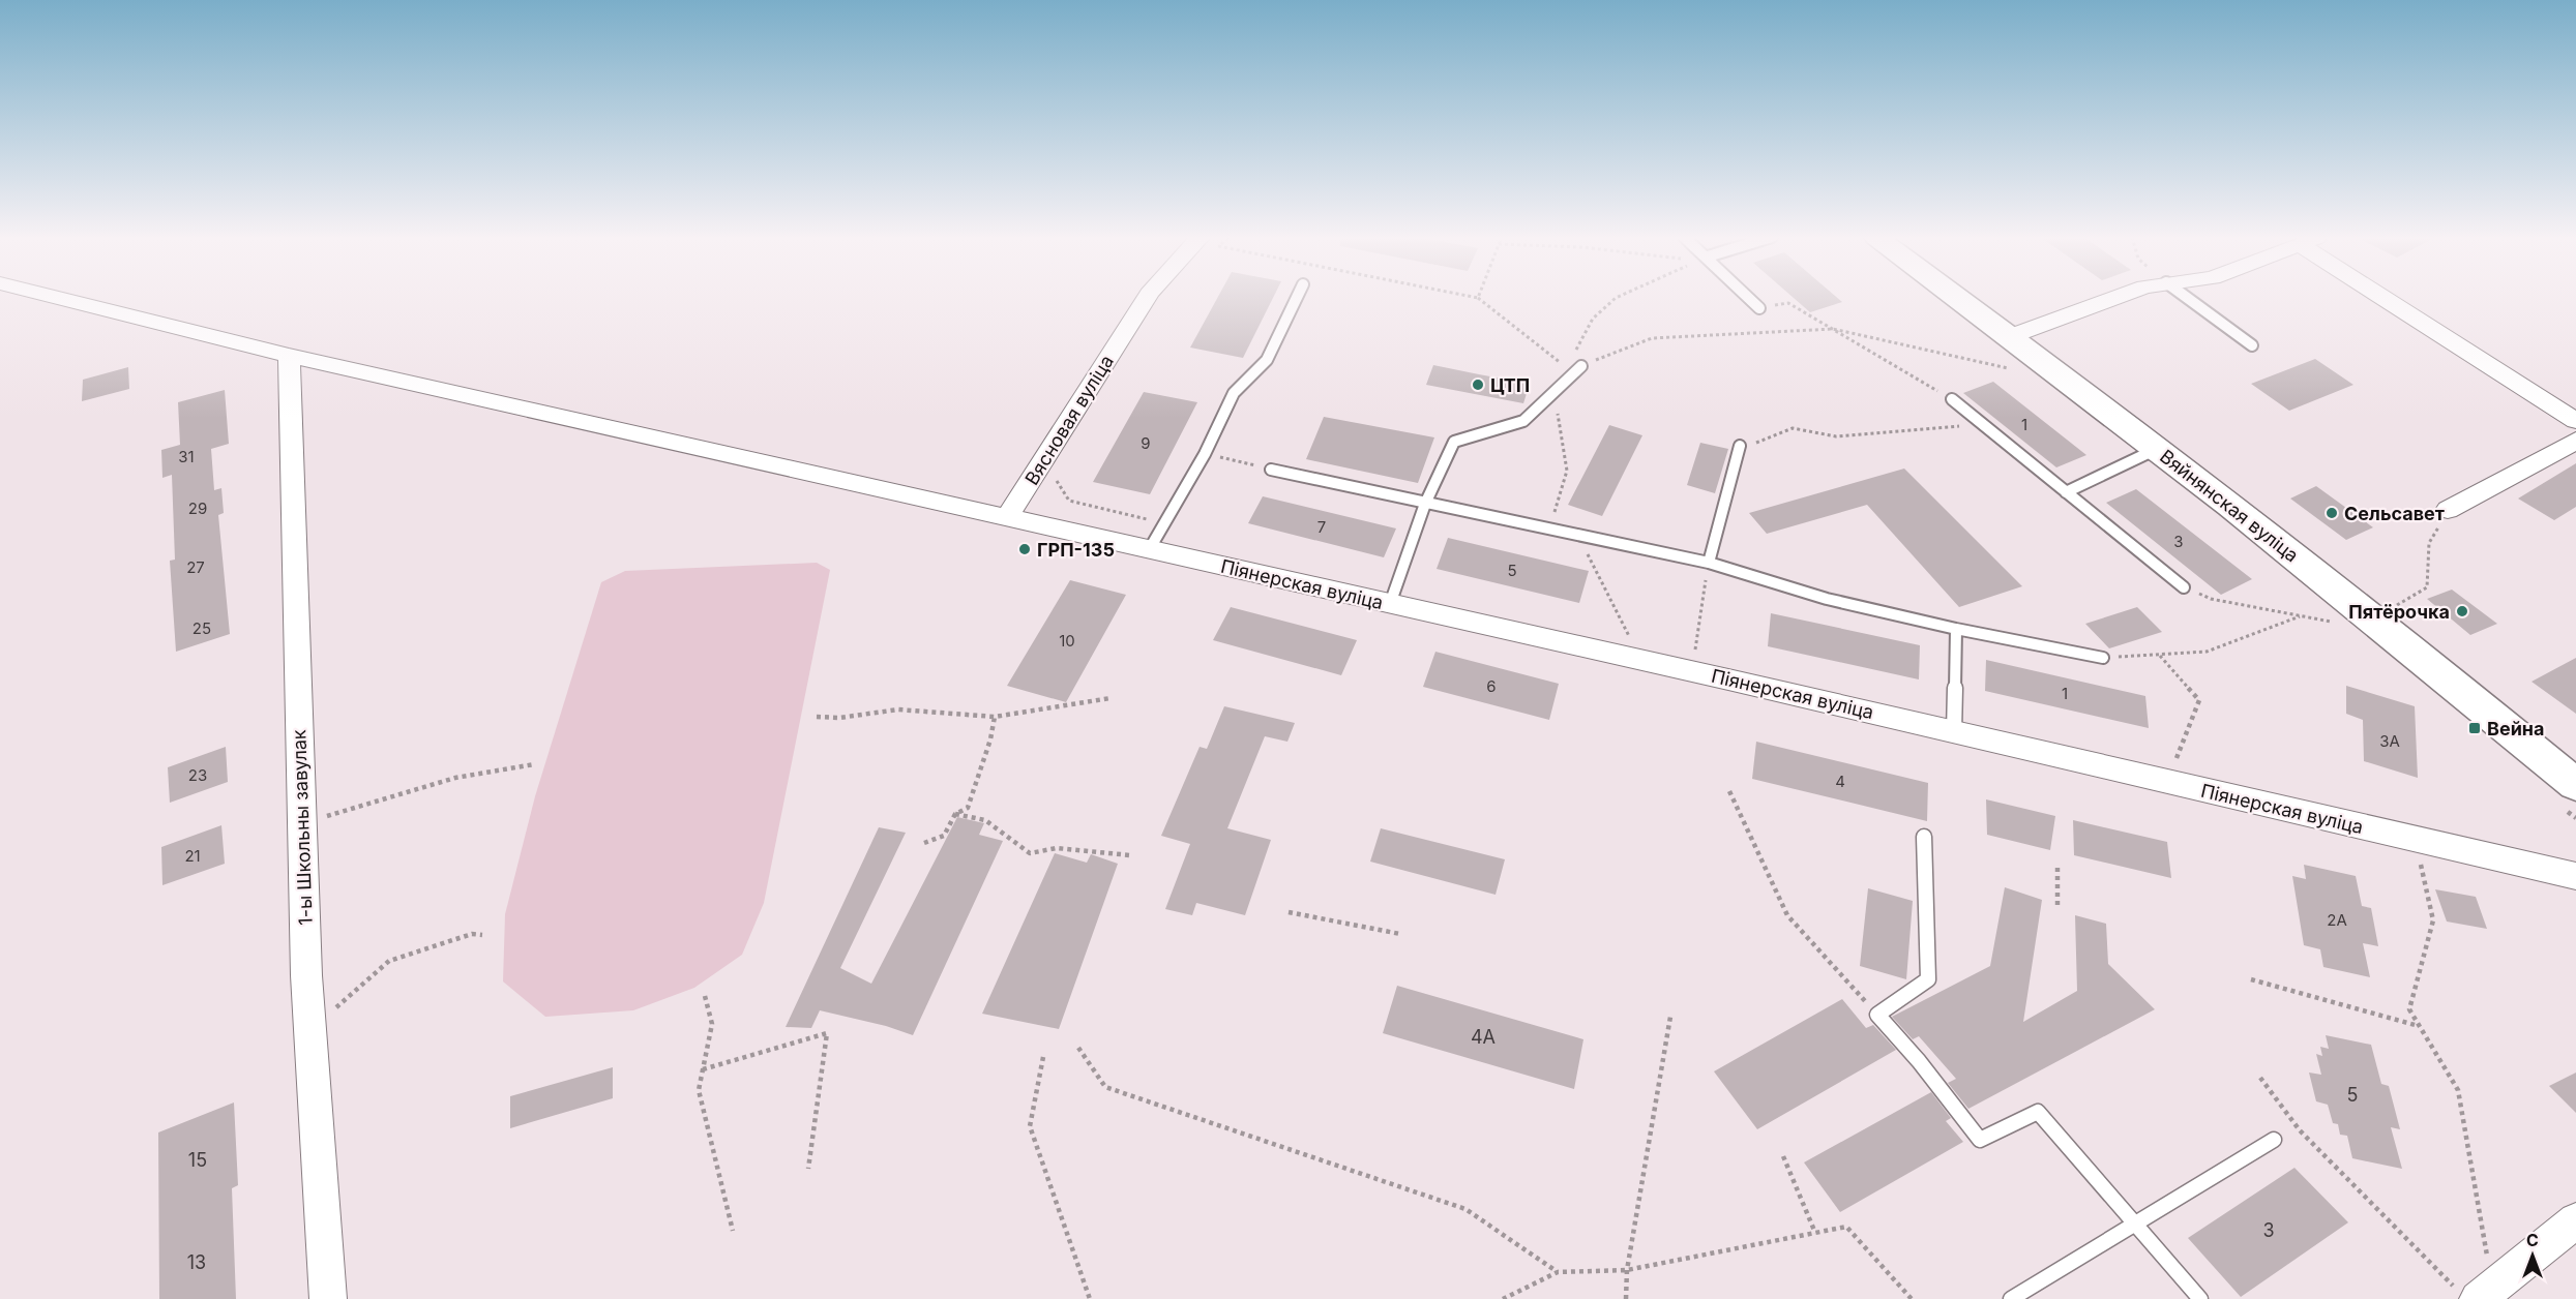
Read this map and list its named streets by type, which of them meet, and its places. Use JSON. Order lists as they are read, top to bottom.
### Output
{
  "streets": {
    "street": [
      "Вясновая вуліца",
      "Вяйнянская вуліца",
      "Піянерская вуліца",
      "1-ы Школьны завулак"
    ]
  },
  "crossings": [
    ["Вясновая вуліца", "Піянерская вуліца"],
    ["Піянерская вуліца", "1-ы Школьны завулак"]
  ],
  "places": {
    "other": [
      "ЦТП",
      "Сельсавет",
      "ГРП-135",
      "Пятёрочка"
    ],
    "transit": ["Вейна"]
  },
  "house_numbers": [
    "1",
    "9",
    "31",
    "29",
    "7",
    "3",
    "27",
    "5",
    "25",
    "10",
    "6",
    "1",
    "3А",
    "23",
    "4",
    "21",
    "2А",
    "4А",
    "5",
    "15",
    "3",
    "13"
  ],
  "north": "top"
}
